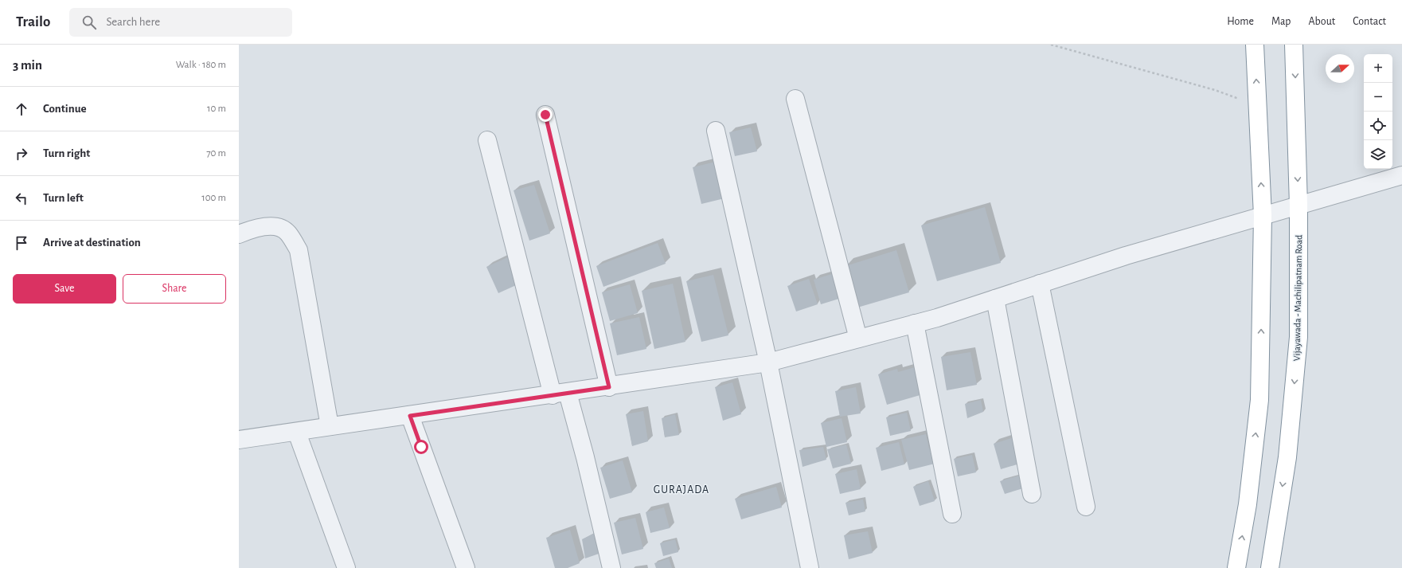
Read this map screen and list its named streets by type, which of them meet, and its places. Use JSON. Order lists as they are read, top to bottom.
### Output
{
  "streets": {
    "highway": ["Vijayawada - Machilipatnam Road"]
  },
  "districts": ["GURAJADA"],
  "north": "right",
  "page": {
    "header": "Trailo",
    "search": "Search here",
    "nav": [
      "Home",
      "Map",
      "About",
      "Contact"
    ],
    "heading": ["3 min", "Walk · 180 m"],
    "map_buttons": ["+", "−"],
    "list": [
      ["Continue", "10 m"],
      ["Turn right", "70 m"],
      ["Turn left", "100 m"],
      "Arrive at destination"
    ],
    "buttons": ["Save", "Share"]
  }
}
